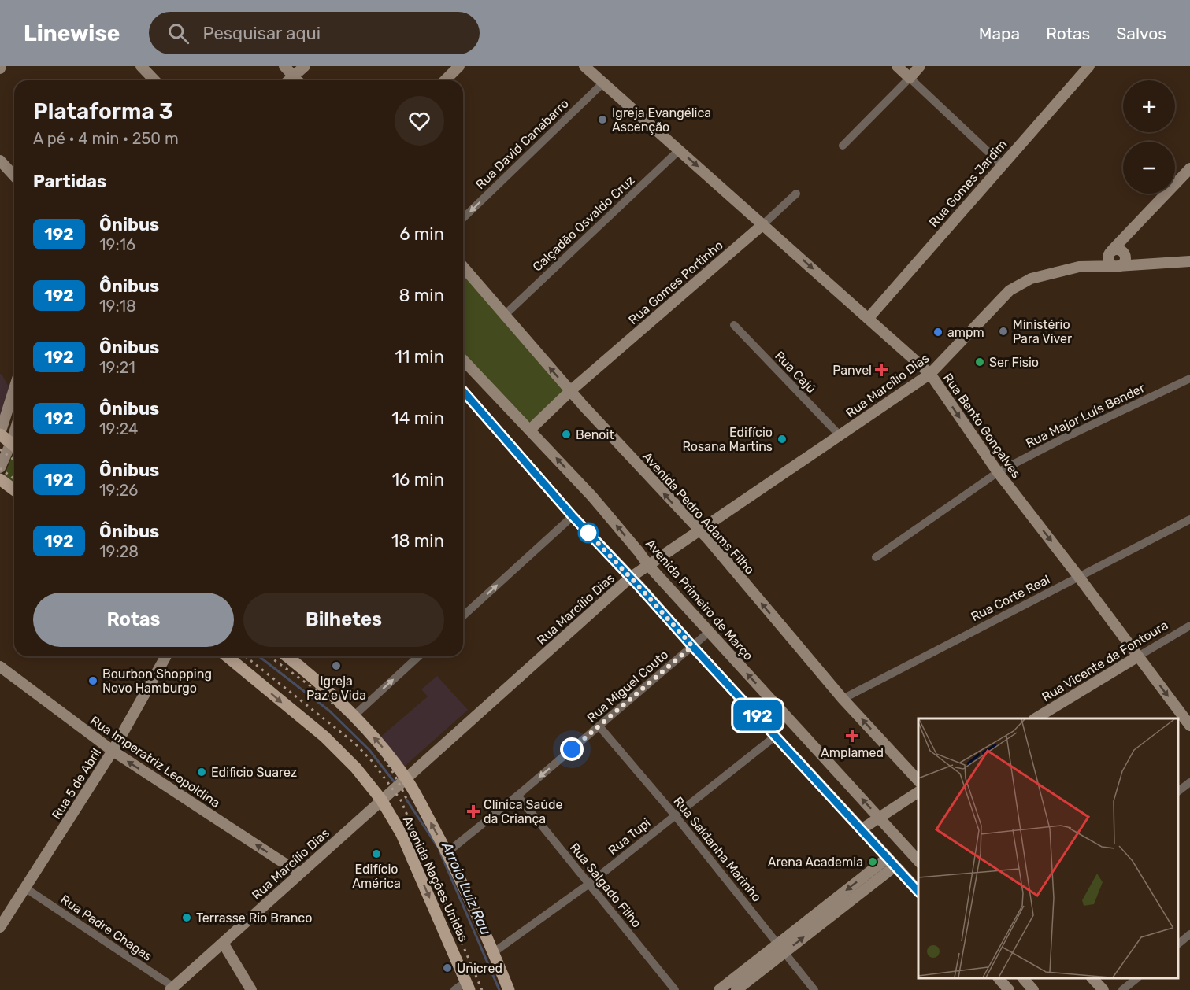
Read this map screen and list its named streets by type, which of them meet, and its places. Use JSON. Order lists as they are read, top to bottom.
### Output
{
  "streets": {
    "main road": [
      "Rua Gomes Jardim",
      "Rua Gomes Portinho",
      "Rua Marcílio Dias",
      "Rua Bento Gonçalves",
      "Avenida Pedro Adams Filho",
      "Avenida Primeiro de Março",
      "Rua Vicente da Fontoura",
      "Rua Imperatriz Leopoldina",
      "Rua 5 de Abril",
      "Avenida Nações Unidas"
    ],
    "street": [
      "Rua David Canabarro",
      "Calçadão Osvaldo Cruz",
      "Rua Cajú",
      "Rua Major Luís Bender",
      "Rua Corte Real",
      "Rua Miguel Couto",
      "Rua Tupi",
      "Rua Saldanha Marinho",
      "Rua Salgado Filho",
      "Rua Padre Chagas"
    ]
  },
  "crossings": [
    ["Rua David Canabarro", "Rua Bento Gonçalves"],
    ["Rua Gomes Jardim", "Rua Bento Gonçalves"],
    ["Calçadão Osvaldo Cruz", "Rua Bento Gonçalves"],
    ["Calçadão Osvaldo Cruz", "Avenida Pedro Adams Filho"],
    ["Rua Gomes Portinho", "Rua Bento Gonçalves"],
    ["Rua Gomes Portinho", "Avenida Pedro Adams Filho"],
    ["Rua Gomes Portinho", "Avenida Primeiro de Março"],
    ["Rua Cajú", "Rua Marcílio Dias"],
    ["Rua Marcílio Dias", "Rua Bento Gonçalves"],
    ["Rua Marcílio Dias", "Avenida Pedro Adams Filho"],
    ["Rua Marcílio Dias", "Avenida Primeiro de Março"],
    ["Rua Marcílio Dias", "Rua Imperatriz Leopoldina"],
    ["Rua Marcílio Dias", "Avenida Nações Unidas"],
    ["Rua Marcílio Dias", "Rua Padre Chagas"],
    ["Rua Major Luís Bender", "Rua Bento Gonçalves"],
    ["Rua Bento Gonçalves", "Rua Corte Real"],
    ["Rua Bento Gonçalves", "Rua Vicente da Fontoura"],
    ["Avenida Pedro Adams Filho", "Rua Corte Real"],
    ["Avenida Primeiro de Março", "Rua Miguel Couto"],
    ["Rua Miguel Couto", "Rua Saldanha Marinho"],
    ["Rua Miguel Couto", "Avenida Nações Unidas"],
    ["Rua Miguel Couto", "Rua Salgado Filho"],
    ["Rua Imperatriz Leopoldina", "Rua 5 de Abril"],
    ["Rua 5 de Abril", "Rua Padre Chagas"],
    ["Rua Tupi", "Rua Saldanha Marinho"],
    ["Rua Tupi", "Avenida Nações Unidas"],
    ["Rua Tupi", "Rua Salgado Filho"]
  ],
  "one_way": ["Rua David Canabarro", "Rua Bento Gonçalves", "Rua Imperatriz Leopoldina"],
  "water": ["Arroio Luiz Rau"],
  "places": {
    "other": [
      "Igreja Evangélica Ascenção",
      "Ministério Para Viver",
      "ampm",
      "Ser Fisio",
      "Benoit",
      "Edifício Rosana Martins",
      "Igreja Paz e Vida",
      "Bourbon Shopping Novo Hamburgo",
      "Edificio Suarez",
      "Edifício América",
      "Arena Academia",
      "Terrasse Rio Branco",
      "Unicred"
    ],
    "health": ["Panvel", "Amplamed", "Clínica Saúde da Criança"]
  },
  "lines": ["bus line 192"],
  "page": {
    "header": "Linewise",
    "search": "Pesquisar aqui",
    "nav": ["Mapa", "Rotas", "Salvos"],
    "on_map": "192",
    "map_buttons": ["+", "−"],
    "heading": [
      ["Plataforma 3", "A pé · 4 min · 250 m"],
      "Partidas"
    ],
    "list": [
      {
        "mark": "192",
        "name": "Ônibus",
        "note": "19:16",
        "value": "6 min"
      },
      {
        "mark": "192",
        "name": "Ônibus",
        "note": "19:18",
        "value": "8 min"
      },
      {
        "mark": "192",
        "name": "Ônibus",
        "note": "19:21",
        "value": "11 min"
      },
      {
        "mark": "192",
        "name": "Ônibus",
        "note": "19:24",
        "value": "14 min"
      },
      {
        "mark": "192",
        "name": "Ônibus",
        "note": "19:26",
        "value": "16 min"
      },
      {
        "mark": "192",
        "name": "Ônibus",
        "note": "19:28",
        "value": "18 min"
      }
    ],
    "buttons": ["Rotas", "Bilhetes"]
  }
}
